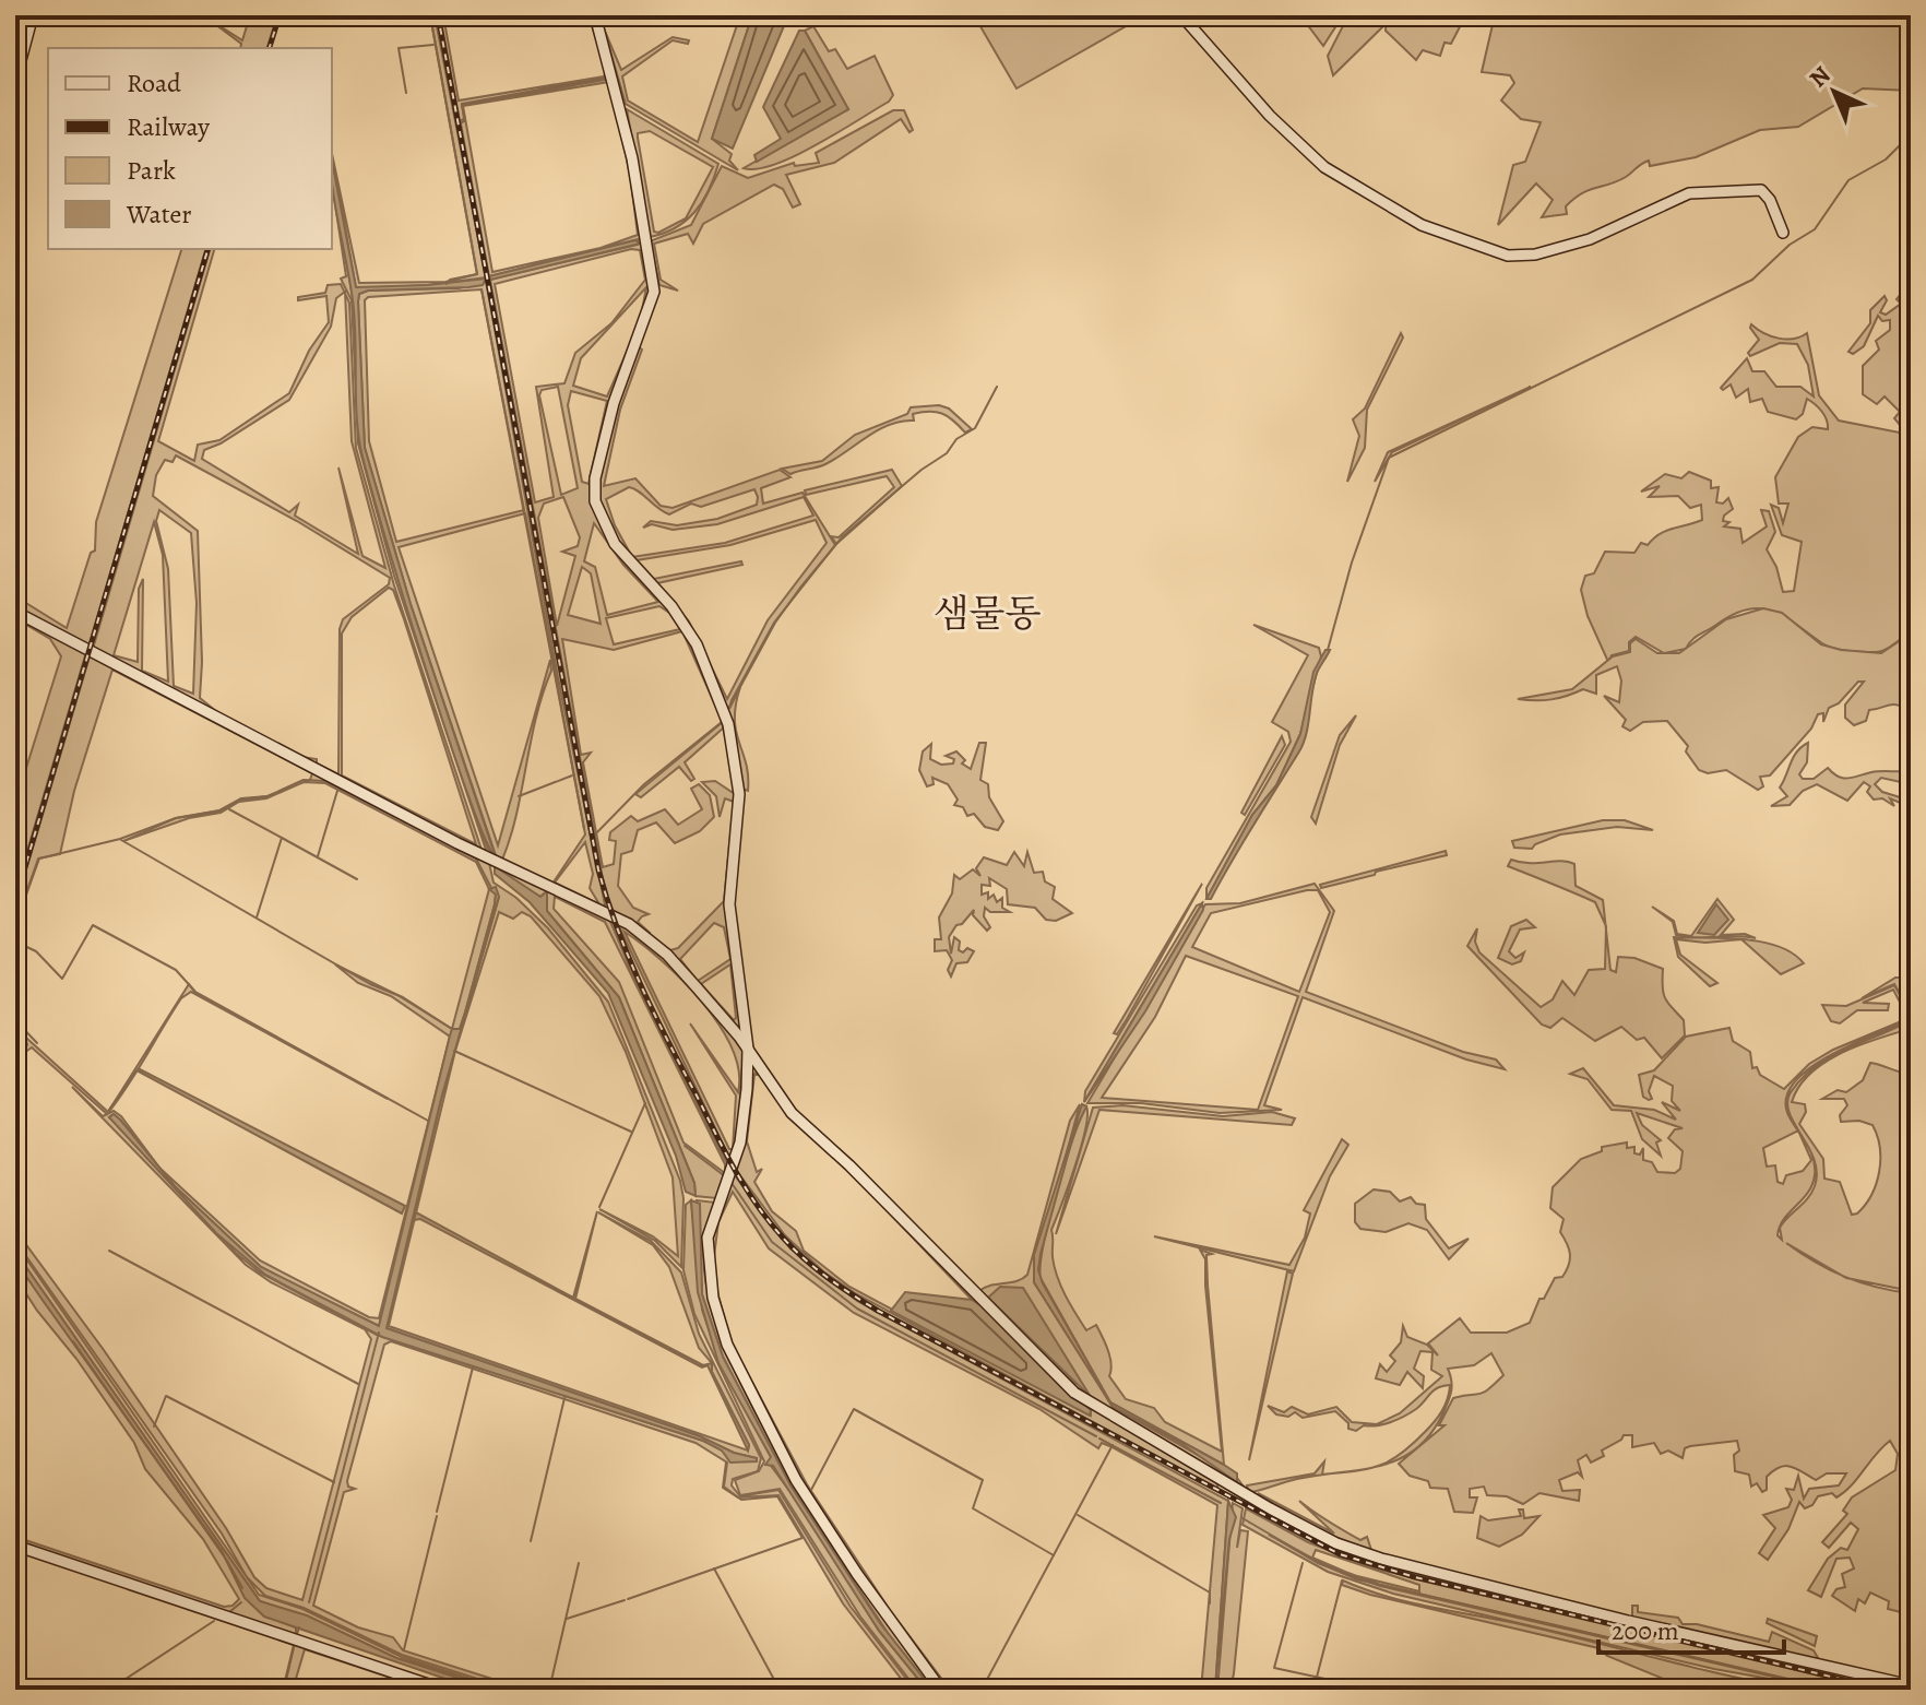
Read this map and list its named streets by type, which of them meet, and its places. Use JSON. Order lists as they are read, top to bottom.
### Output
{
  "districts": ["샘물동"],
  "legend": [
    "Road",
    "Railway",
    "Park",
    "Water"
  ],
  "scale_bar": "200 m",
  "north": "top left"
}
